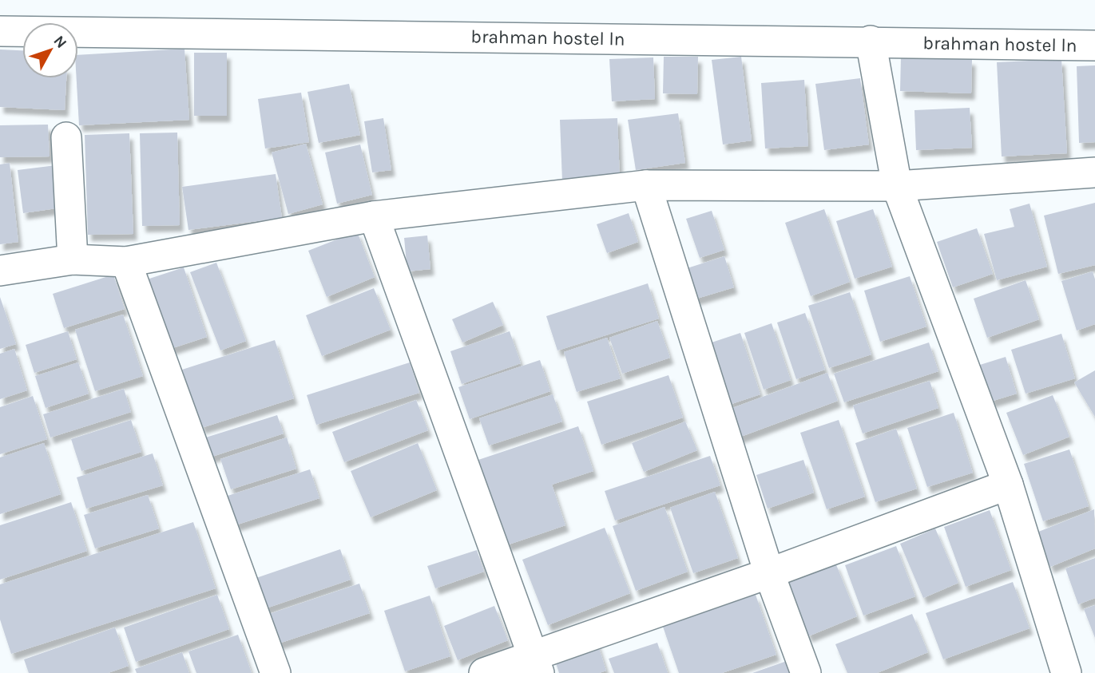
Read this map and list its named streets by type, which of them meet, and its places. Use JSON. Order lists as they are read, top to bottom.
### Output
{
  "streets": {
    "street": ["brahman hostel ln"]
  },
  "north": "top right"
}
